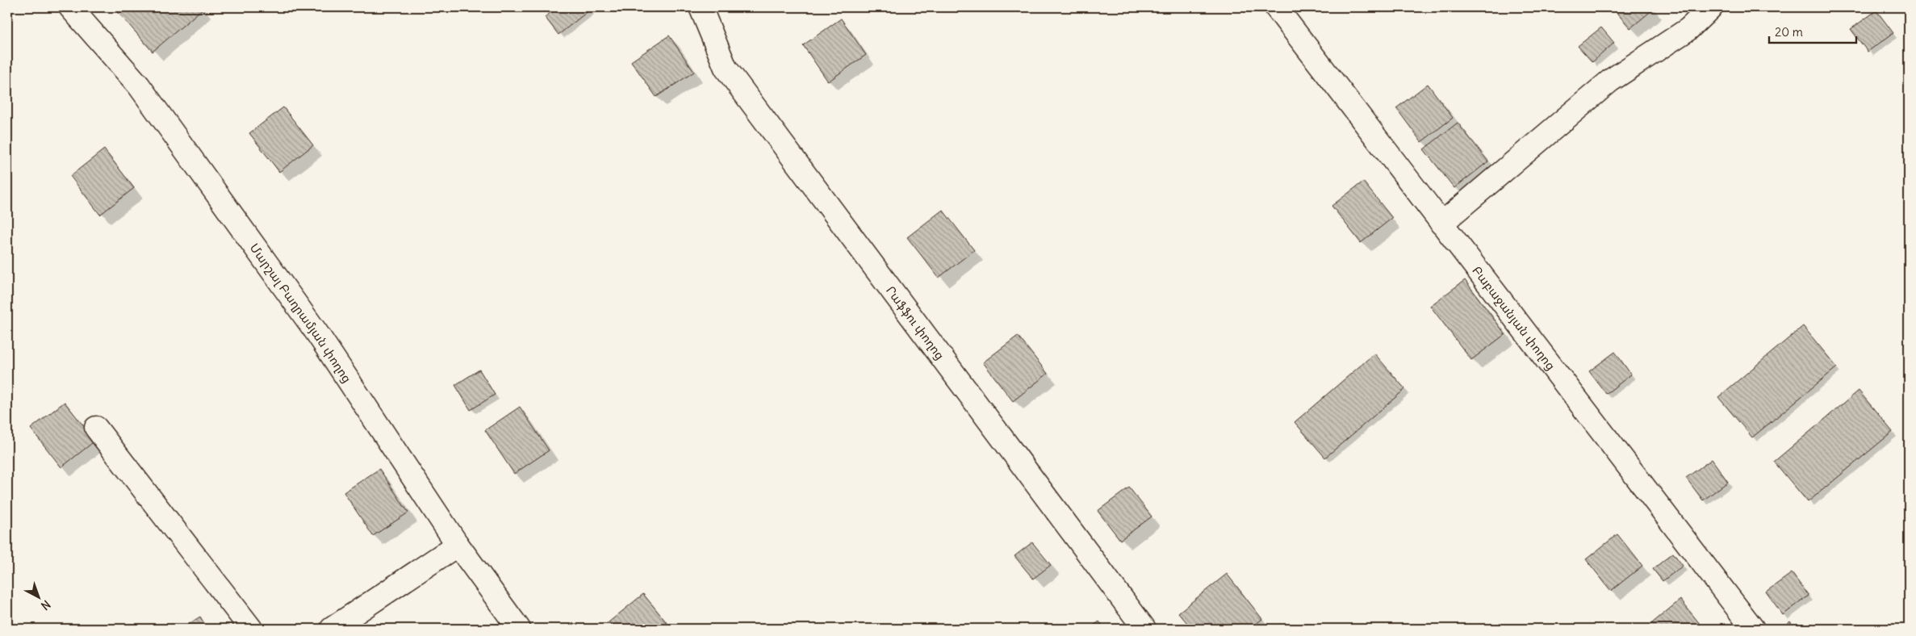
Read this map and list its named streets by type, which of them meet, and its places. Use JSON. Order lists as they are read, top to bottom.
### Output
{
  "streets": {
    "street": ["Մարշալ Բաղրամյան փողոց", "Բաբաջանյան փողոց", "Րաֆֆու փողոց"]
  },
  "scale_bar": "20 m",
  "north": "bottom right"
}
